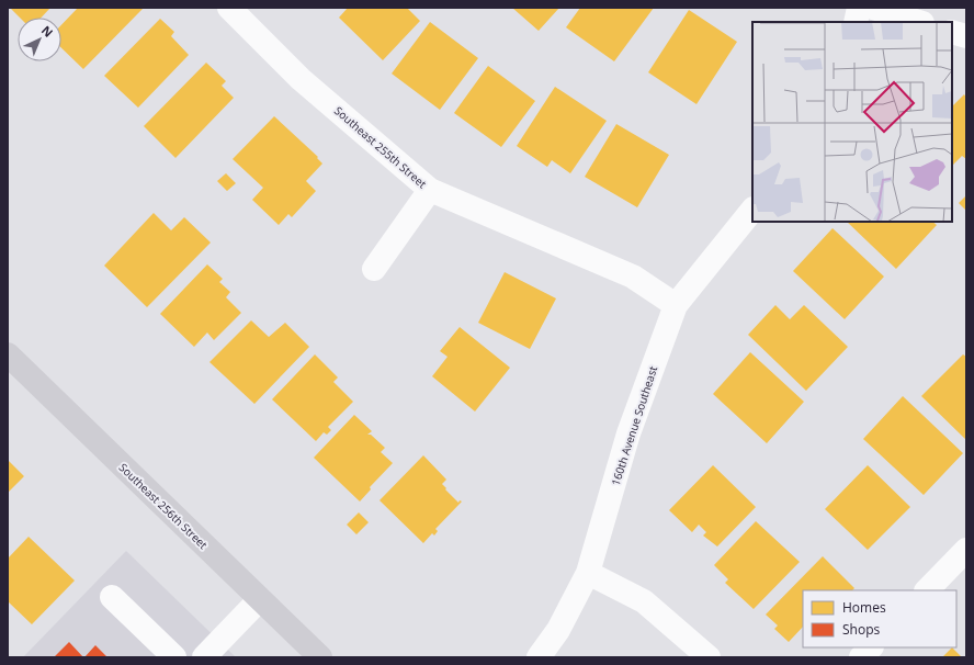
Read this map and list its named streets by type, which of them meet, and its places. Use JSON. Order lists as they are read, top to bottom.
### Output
{
  "streets": {
    "main road": ["Southeast 256th Street"],
    "street": ["Southeast 255th Street", "160th Avenue Southeast"]
  },
  "crossings": [
    ["Southeast 255th Street", "160th Avenue Southeast"]
  ],
  "legend": ["Homes", "Shops"],
  "north": "top right"
}
